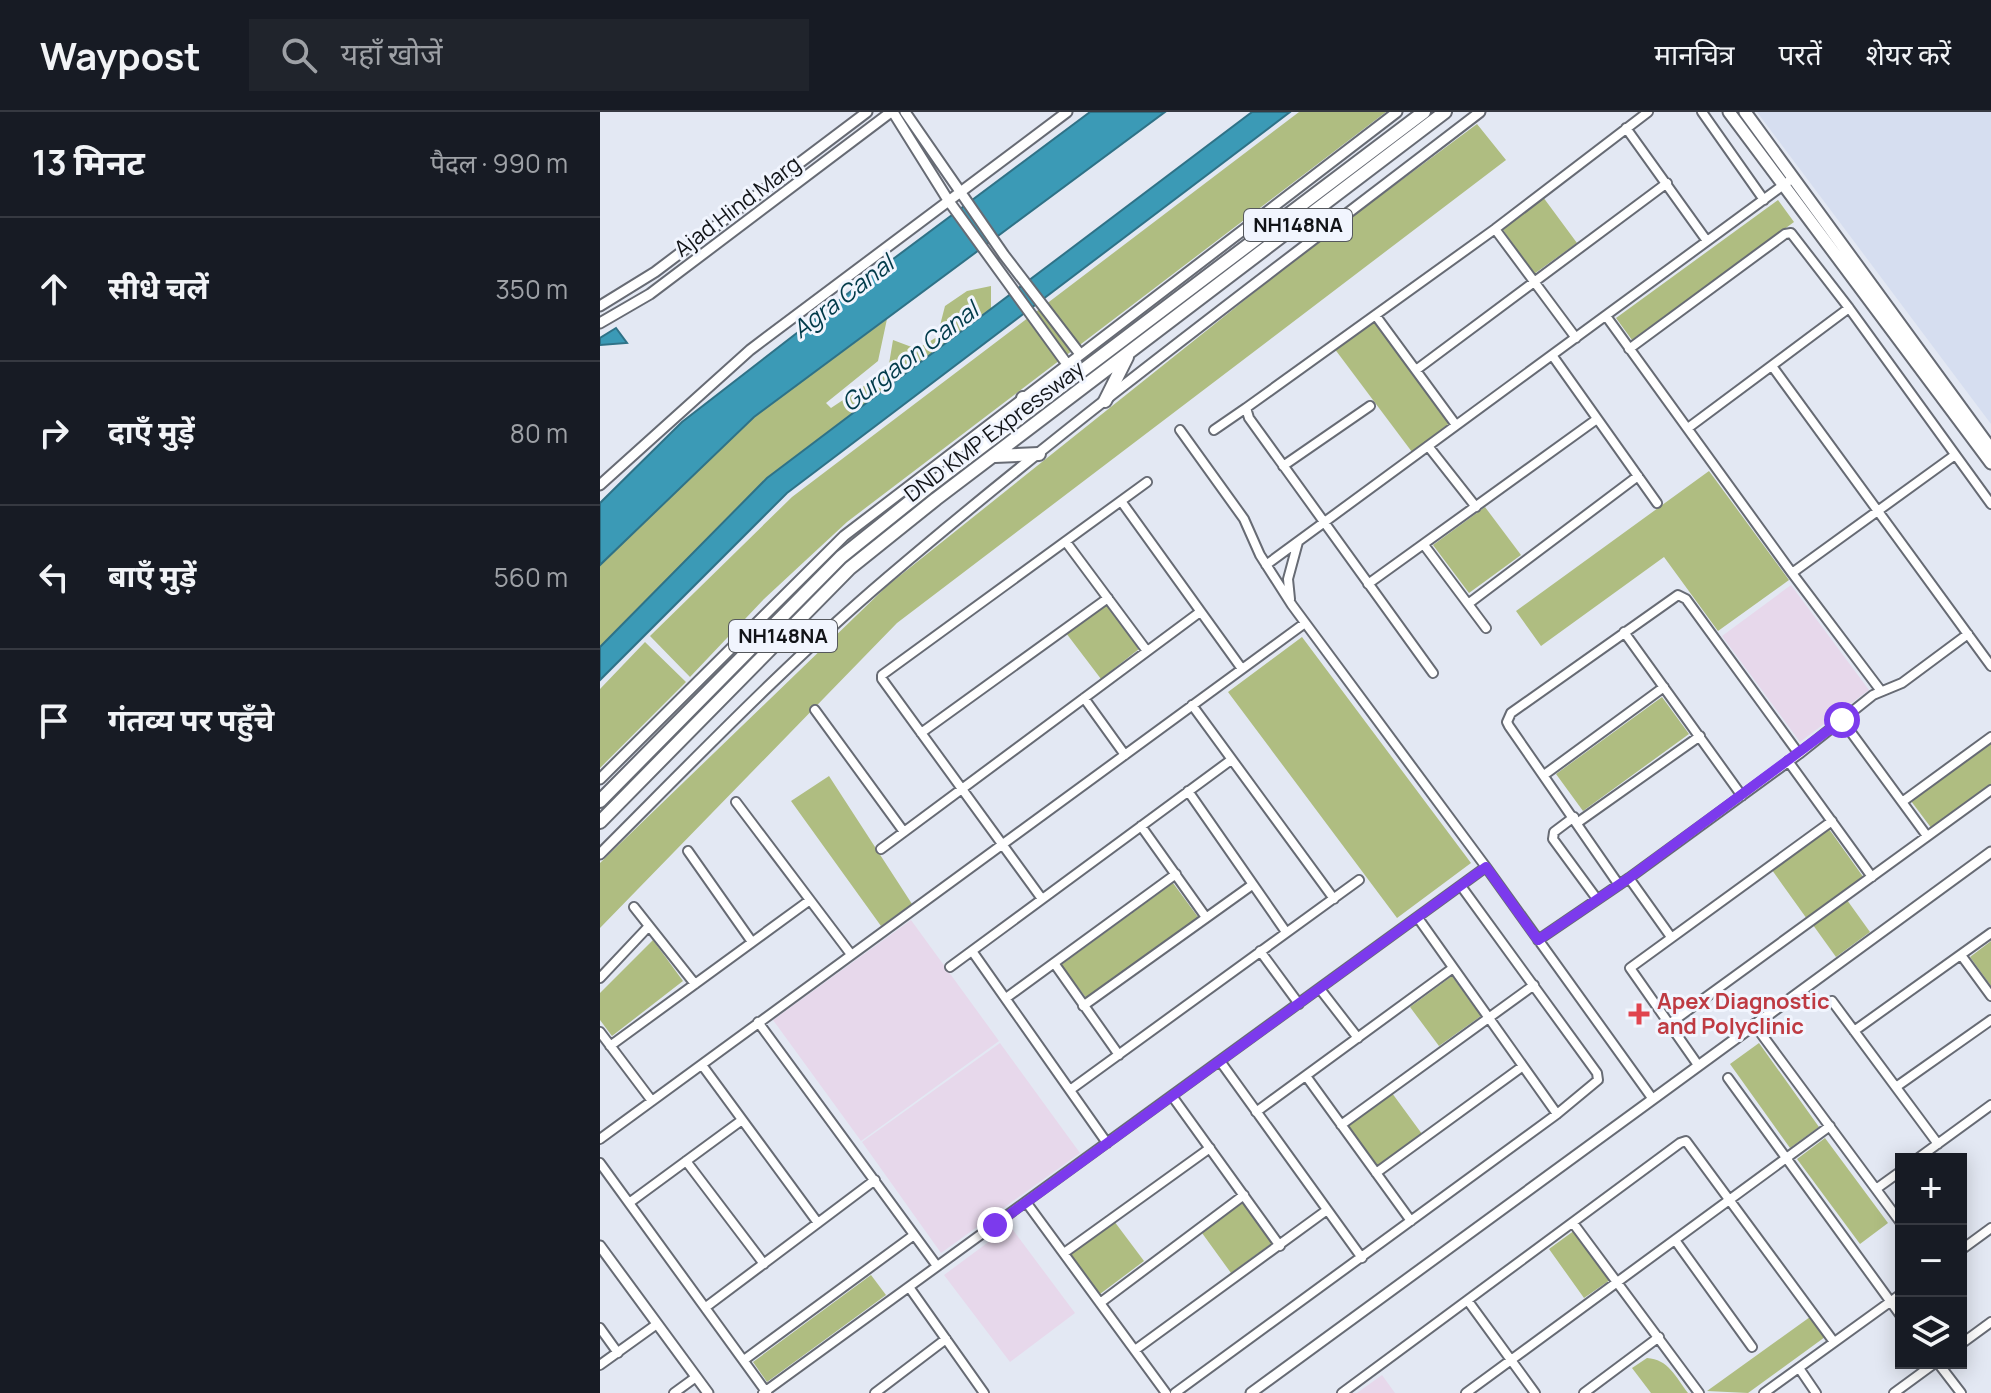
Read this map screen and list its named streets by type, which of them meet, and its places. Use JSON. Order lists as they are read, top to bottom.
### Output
{
  "streets": {
    "highway": ["NH148NA", "DND KMP Expressway"],
    "street": ["Ajad Hind Marg"]
  },
  "water": ["Agra Canal", "Gurgaon Canal"],
  "places": {
    "health": ["Apex Diagnostic and Polyclinic"]
  },
  "page": {
    "header": "Waypost",
    "search": "यहाँ खोजें",
    "nav": ["मानचित्र", "परतें", "शेयर करें"],
    "heading": ["13 मिनट", "पैदल · 990 m"],
    "list": [
      ["सीधे चलें", "350 m"],
      ["दाएँ मुड़ें", "80 m"],
      ["बाएँ मुड़ें", "560 m"],
      "गंतव्य पर पहुँचे"
    ],
    "map_buttons": ["+", "−"]
  }
}
